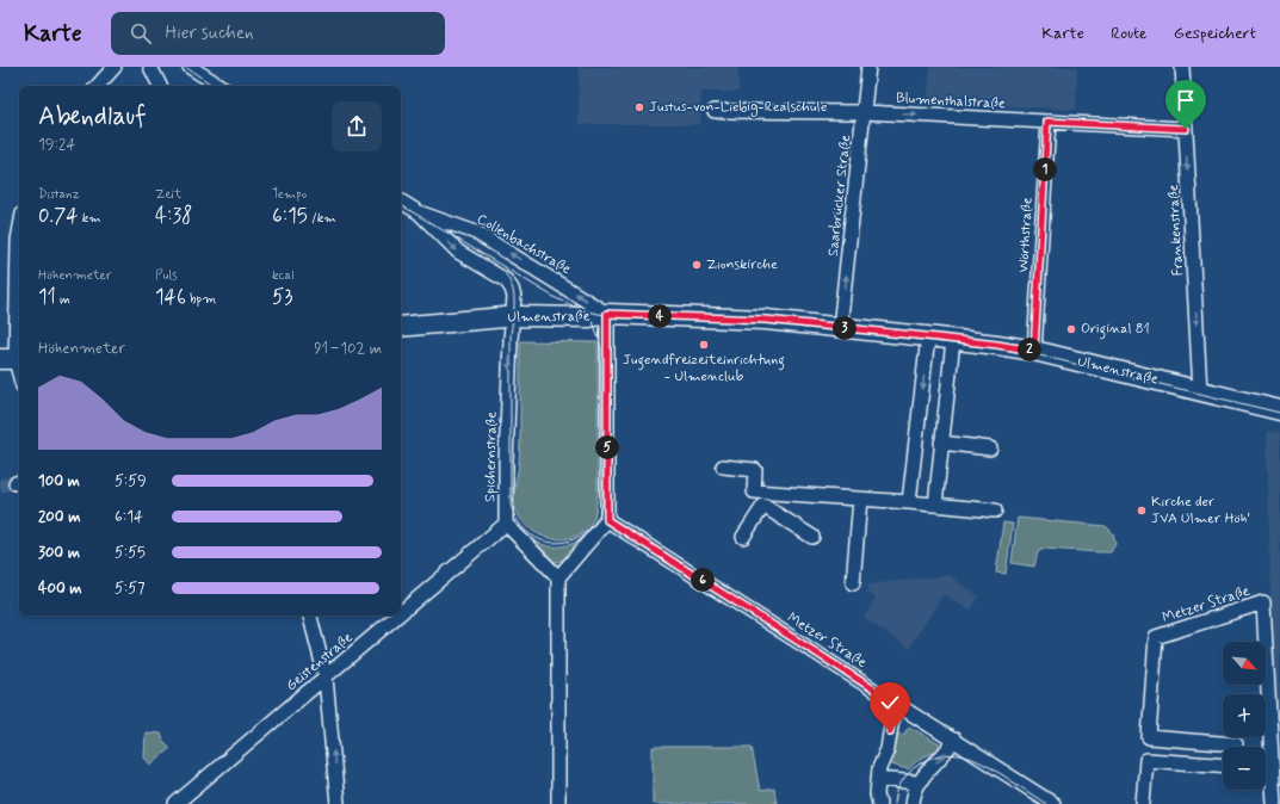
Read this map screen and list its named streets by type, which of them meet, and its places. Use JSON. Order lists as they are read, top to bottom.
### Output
{
  "streets": {
    "main road": ["Ulmenstraße"],
    "street": [
      "Blumenthalstraße",
      "Saarbrücker Straße",
      "Frankenstraße",
      "Wörthstraße",
      "Collenbachstraße",
      "Spichernstraße",
      "Metzer Straße",
      "Geistenstraße"
    ]
  },
  "crossings": [
    ["Blumenthalstraße", "Saarbrücker Straße"],
    ["Blumenthalstraße", "Frankenstraße"],
    ["Blumenthalstraße", "Wörthstraße"],
    ["Saarbrücker Straße", "Ulmenstraße"],
    ["Frankenstraße", "Ulmenstraße"],
    ["Wörthstraße", "Ulmenstraße"],
    ["Collenbachstraße", "Ulmenstraße"],
    ["Collenbachstraße", "Spichernstraße"],
    ["Ulmenstraße", "Spichernstraße"],
    ["Spichernstraße", "Geistenstraße"]
  ],
  "one_way": ["Blumenthalstraße", "Saarbrücker Straße", "Frankenstraße"],
  "places": [
    "Justus-von-Liebig-Realschule",
    "Zionskirche",
    "Original 81",
    "Jugendfreizeiteinrichtung - Ulmenclub",
    "Kirche der JVA Ulmer Höh'"
  ],
  "north": "bottom right",
  "page": {
    "header": "Karte",
    "search": "Hier suchen",
    "nav": ["Karte", "Route", "Gespeichert"],
    "heading": ["Abendlauf", "19:24"],
    "pins": [
      "1",
      "4",
      "3",
      "2",
      "5",
      "6"
    ],
    "stats": [
      ["Distanz", "0.74 km"],
      ["Zeit", "4:38"],
      ["Tempo", "6:15 /km"],
      ["Höhenmeter", "11 m"],
      ["Puls", "146 bpm"],
      ["kcal", "53"]
    ],
    "chart": ["Höhenmeter", "91–102 m"],
    "list": [
      {
        "name": "100 m",
        "note": "5:59"
      },
      {
        "name": "200 m",
        "note": "6:14"
      },
      {
        "name": "300 m",
        "note": "5:55"
      },
      {
        "name": "400 m",
        "note": "5:57"
      }
    ],
    "map_buttons": ["+", "−"]
  }
}
